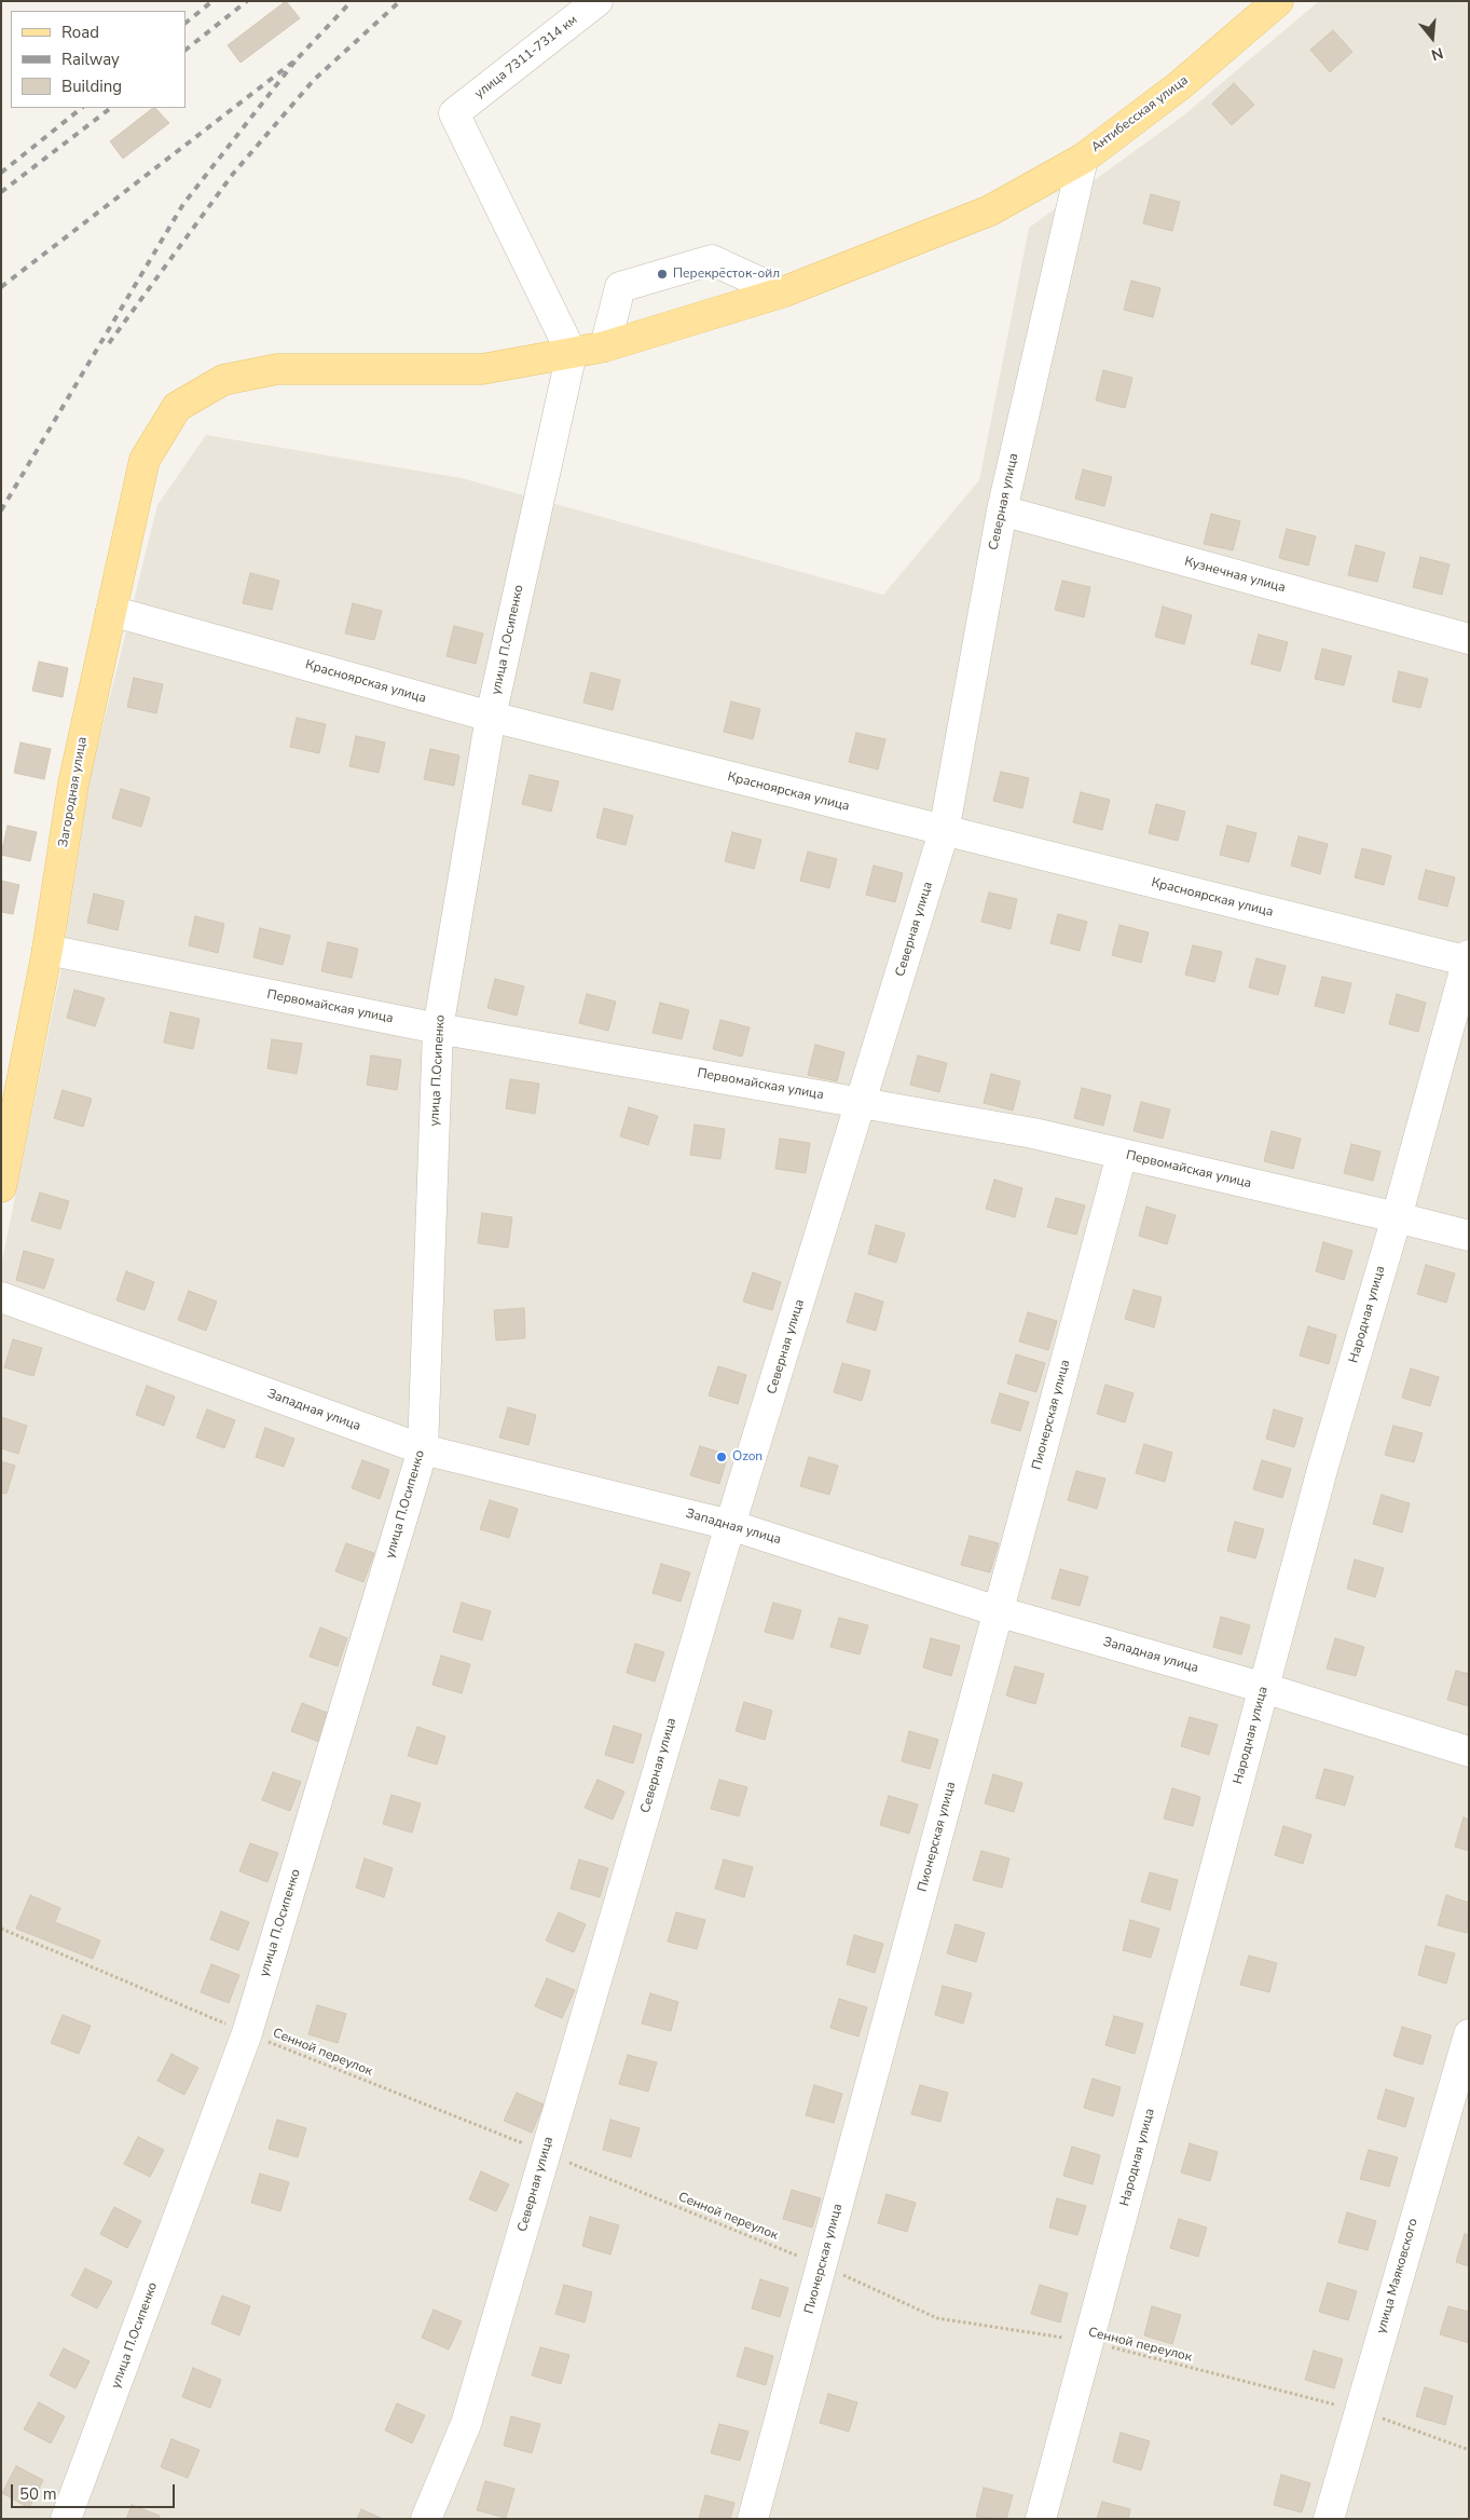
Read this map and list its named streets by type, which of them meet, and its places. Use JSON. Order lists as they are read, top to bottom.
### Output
{
  "streets": {
    "main road": ["Антибесская улица", "Загородная улица"],
    "street": [
      "улица 7311-7314 км",
      "Северная улица",
      "Кузнечная улица",
      "улица П.Осипенко",
      "Красноярская улица",
      "Первомайская улица",
      "Народная улица",
      "Западная улица",
      "Пионерская улица",
      "улица Маяковского"
    ],
    "path": ["Сенной переулок"]
  },
  "crossings": [
    ["улица 7311-7314 км", "Антибесская улица"],
    ["улица 7311-7314 км", "улица П.Осипенко"],
    ["Антибесская улица", "Северная улица"],
    ["Антибесская улица", "улица П.Осипенко"],
    ["Антибесская улица", "Загородная улица"],
    ["Северная улица", "Кузнечная улица"],
    ["Северная улица", "Красноярская улица"],
    ["Северная улица", "Первомайская улица"],
    ["Северная улица", "Западная улица"],
    ["Северная улица", "Сенной переулок"],
    ["улица П.Осипенко", "Красноярская улица"],
    ["улица П.Осипенко", "Первомайская улица"],
    ["улица П.Осипенко", "Западная улица"],
    ["улица П.Осипенко", "Сенной переулок"],
    ["Красноярская улица", "Загородная улица"],
    ["Красноярская улица", "Народная улица"],
    ["Загородная улица", "Первомайская улица"],
    ["Первомайская улица", "Народная улица"],
    ["Первомайская улица", "Пионерская улица"],
    ["Народная улица", "Западная улица"],
    ["Народная улица", "Сенной переулок"],
    ["Западная улица", "Пионерская улица"],
    ["Пионерская улица", "Сенной переулок"],
    ["Сенной переулок", "улица Маяковского"]
  ],
  "places": ["Перекрёсток-ойл", "Ozon"],
  "legend": ["Road", "Railway", "Building"],
  "scale_bar": "50 m",
  "north": "bottom"
}
